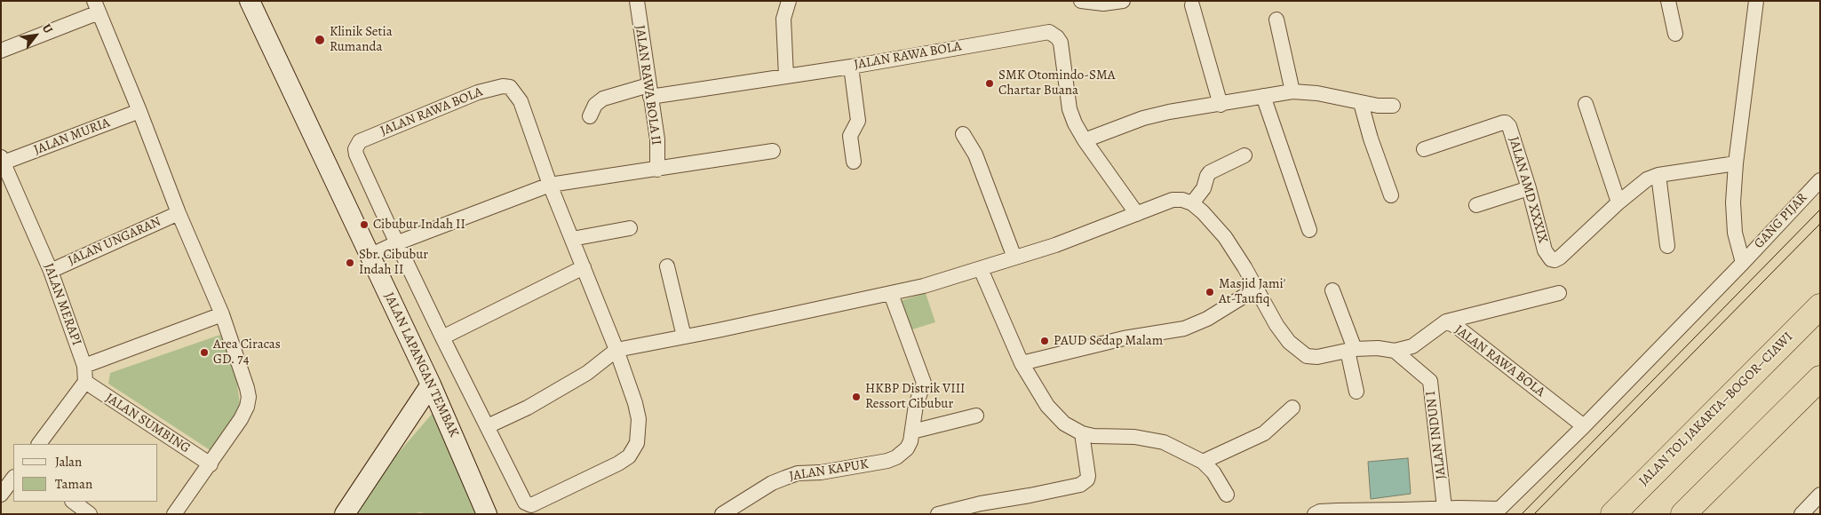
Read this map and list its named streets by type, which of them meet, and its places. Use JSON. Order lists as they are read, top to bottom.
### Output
{
  "streets": {
    "highway": ["JALAN TOL JAKARTA–BOGOR–CIAWI"],
    "street": [
      "JALAN RAWA BOLA",
      "JALAN RAWA BOLA II",
      "JALAN MURIA",
      "JALAN AMD XXXIX",
      "GANG PIJAR",
      "JALAN UNGARAN",
      "JALAN MERAPI",
      "JALAN LAPANGAN TEMBAK",
      "JALAN SUMBING",
      "JALAN INDUN I",
      "JALAN KAPUK"
    ]
  },
  "crossings": [
    ["JALAN RAWA BOLA", "JALAN RAWA BOLA II"],
    ["JALAN RAWA BOLA", "JALAN INDUN I"],
    ["JALAN MURIA", "JALAN MERAPI"],
    ["JALAN UNGARAN", "JALAN MERAPI"],
    ["JALAN MERAPI", "JALAN SUMBING"]
  ],
  "places": [
    "Klinik Setia Rumanda",
    "SMK Otomindo-SMA Chartar Buana",
    "Cibubur Indah II",
    "Sbr. Cibubur Indah II",
    "Masjid Jami' At-Taufiq",
    "PAUD Sedap Malam",
    "Area Ciracas GD. 74",
    "HKBP Distrik VIII Ressort Cibubur"
  ],
  "legend": ["Jalan", "Taman"],
  "north": "top right"
}
